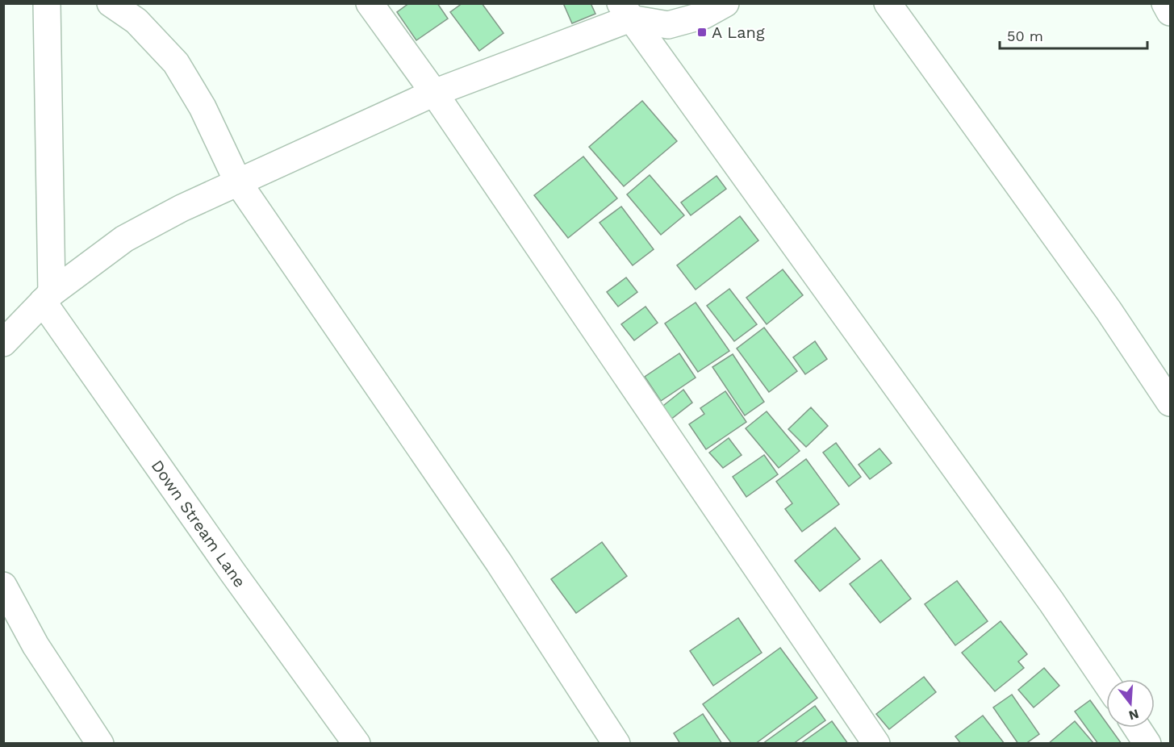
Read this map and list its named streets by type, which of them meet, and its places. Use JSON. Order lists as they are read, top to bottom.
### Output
{
  "streets": {
    "street": ["Down Stream Lane"]
  },
  "places": {
    "transit": ["A Lang"]
  },
  "scale_bar": "50 m",
  "north": "bottom"
}
